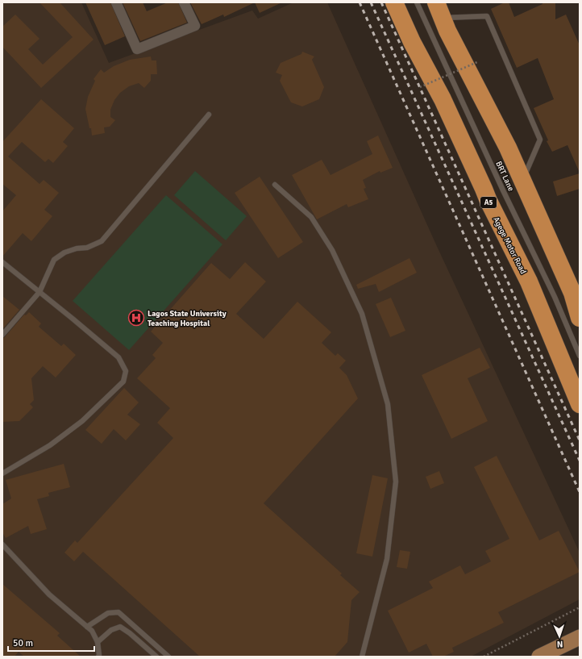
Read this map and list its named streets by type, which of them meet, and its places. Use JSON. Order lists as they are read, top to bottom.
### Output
{
  "streets": {
    "highway": ["A5", "Agege Motor Road"],
    "lane": ["BRT Lane"]
  },
  "places": {
    "hospital": ["Lagos State University Teaching Hospital"]
  },
  "scale_bar": "50 m",
  "north": "bottom"
}
